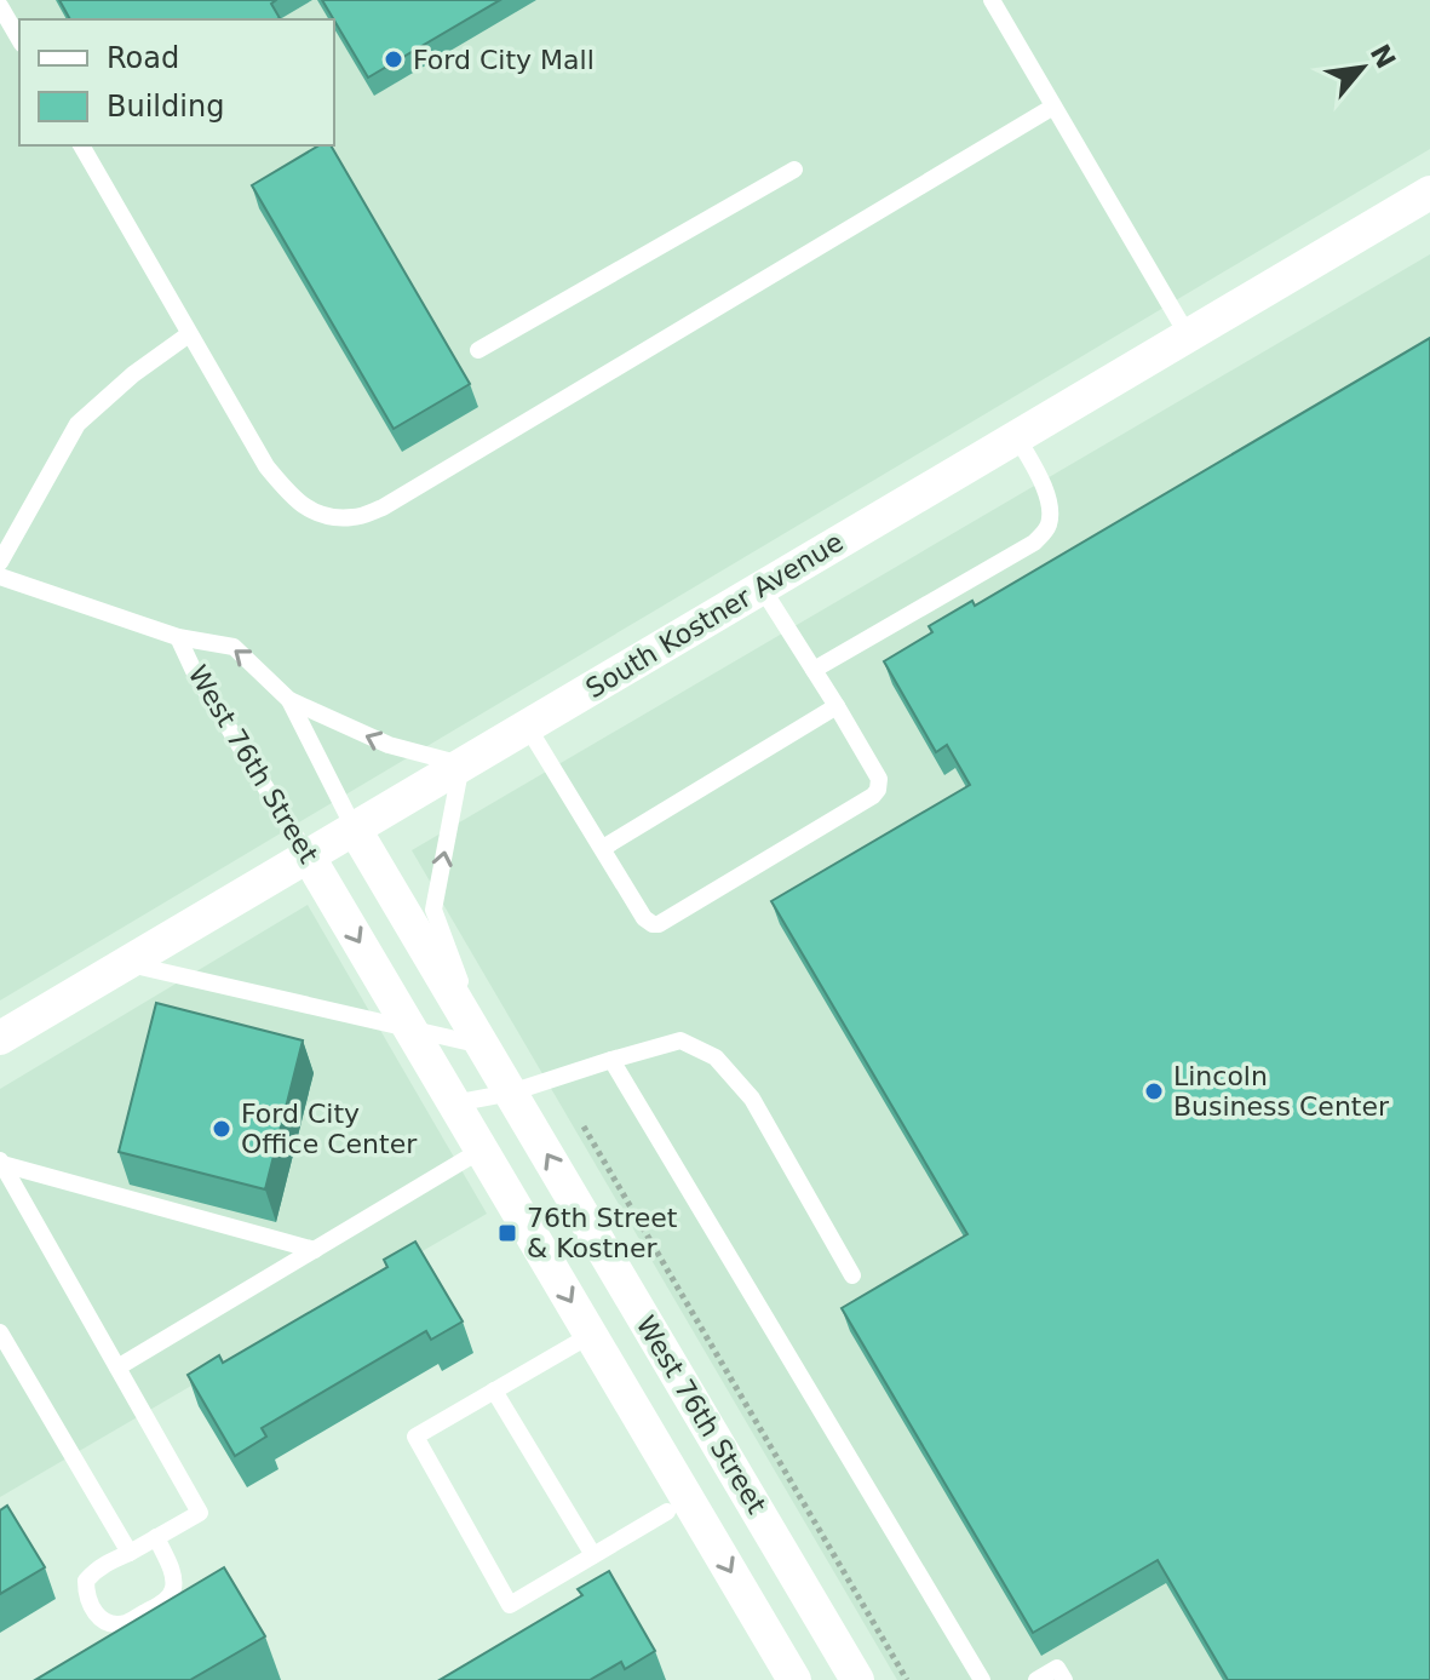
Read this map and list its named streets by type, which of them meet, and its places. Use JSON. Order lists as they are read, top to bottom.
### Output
{
  "streets": {
    "street": ["South Kostner Avenue", "West 76th Street"]
  },
  "crossings": [
    ["South Kostner Avenue", "West 76th Street"]
  ],
  "places": {
    "other": ["Ford City Mall", "Lincoln Business Center", "Ford City Office Center"],
    "transit": ["76th Street & Kostner"]
  },
  "legend": ["Road", "Building"],
  "north": "top right"
}
